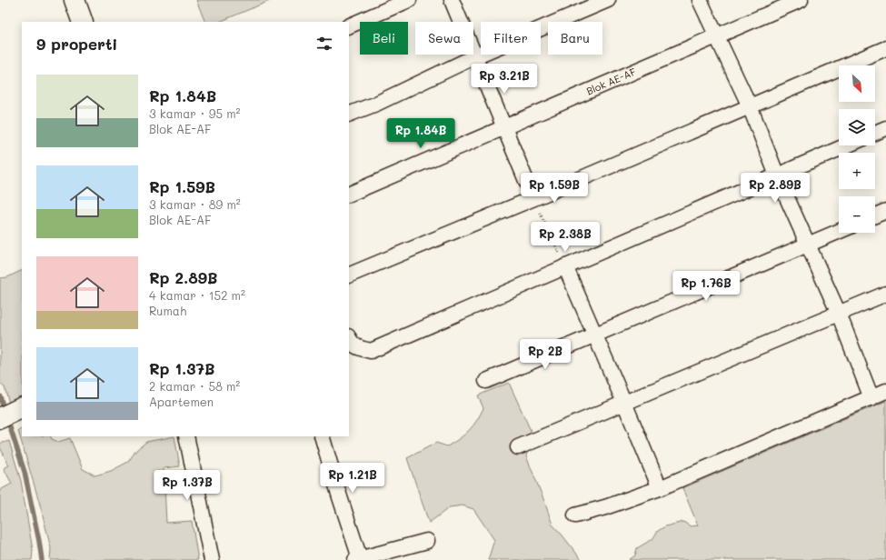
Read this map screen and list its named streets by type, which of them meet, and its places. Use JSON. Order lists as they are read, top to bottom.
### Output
{
  "streets": {
    "street": ["Blok AE-AF"]
  },
  "north": "bottom right",
  "page": {
    "chip": [
      "Beli",
      "Sewa",
      "Filter",
      "Baru"
    ],
    "heading": "9 properti",
    "price": [
      "Rp 3.21B",
      "Rp 1.84B",
      "Rp 1.59B",
      "Rp 2.89B",
      "Rp 2.38B",
      "Rp 1.76B",
      "Rp 2B",
      "Rp 1.21B",
      "Rp 1.37B"
    ],
    "map_buttons": ["+", "−"],
    "list": [
      {
        "name": "Rp 1.84B",
        "note": "3 kamar · 95 m² · Blok AE-AF"
      },
      {
        "name": "Rp 1.59B",
        "note": "3 kamar · 89 m² · Blok AE-AF"
      },
      {
        "name": "Rp 2.89B",
        "note": "4 kamar · 152 m² · Rumah"
      },
      {
        "name": "Rp 1.37B",
        "note": "2 kamar · 58 m² · Apartemen"
      }
    ]
  }
}
